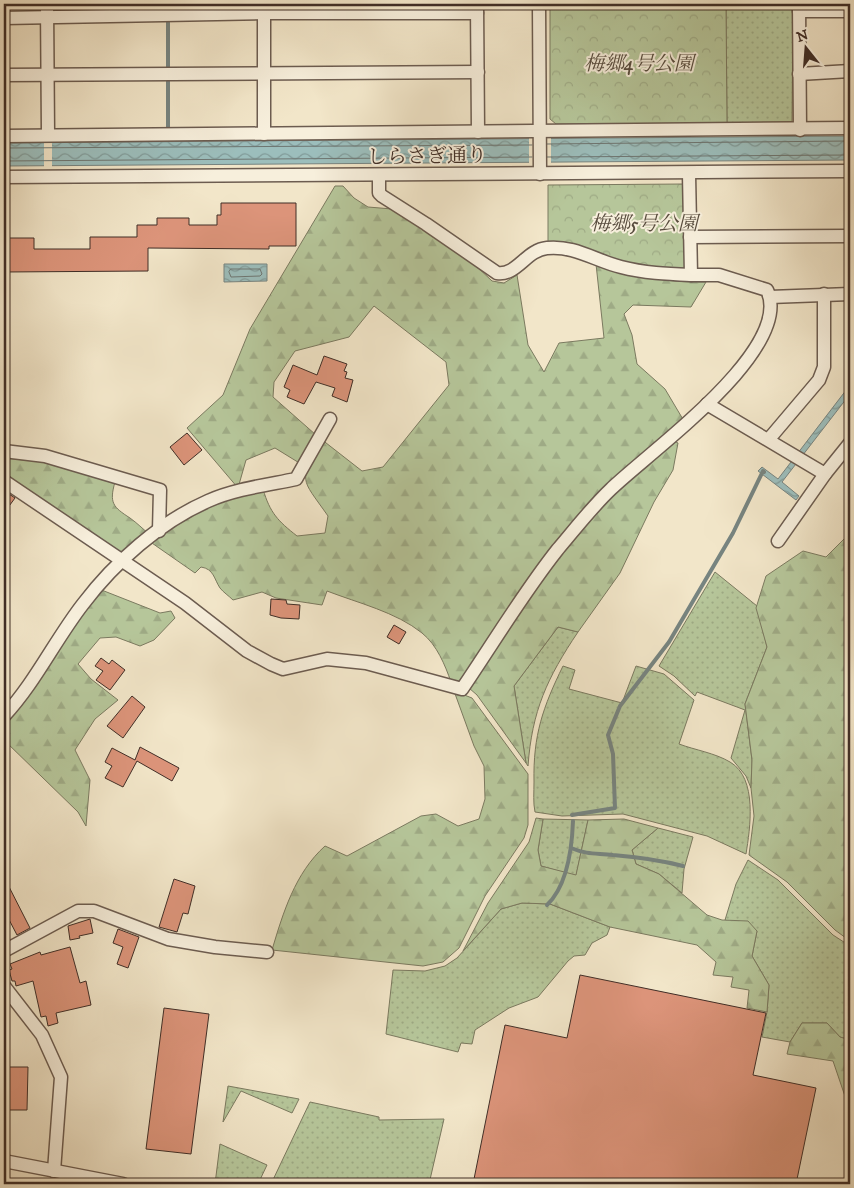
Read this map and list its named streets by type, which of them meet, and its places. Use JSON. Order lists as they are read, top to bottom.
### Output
{
  "streets": {
    "street": ["しらさぎ通り"]
  },
  "parks": ["梅郷4号公園", "梅郷5号公園"],
  "north": "top"
}
